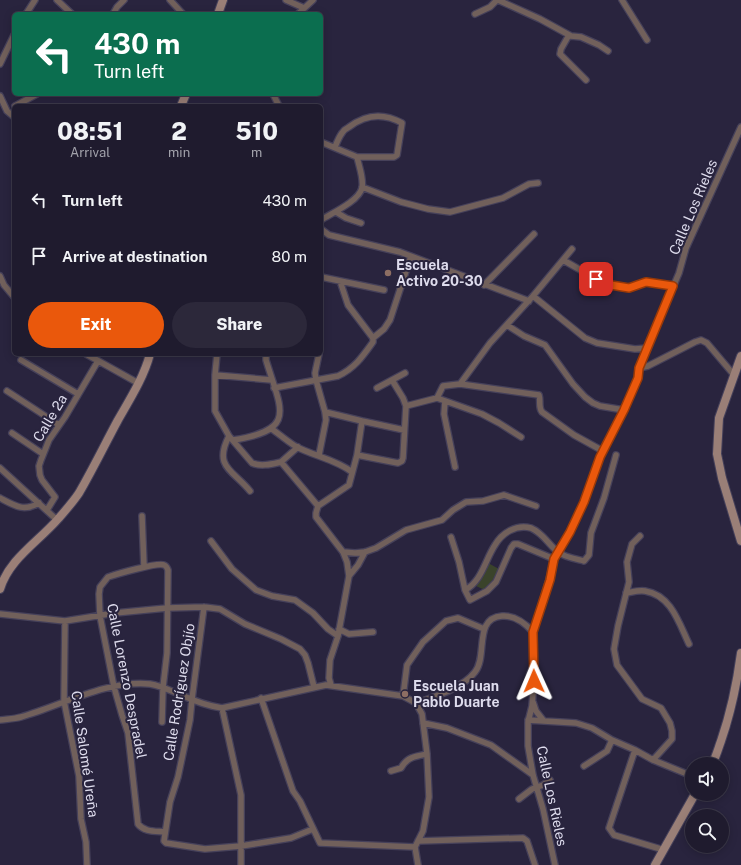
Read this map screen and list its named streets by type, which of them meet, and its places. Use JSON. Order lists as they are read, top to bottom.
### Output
{
  "streets": {
    "street": [
      "Calle Los Rieles",
      "Calle 2a",
      "Calle Lorenzo Despradel",
      "Calle Rodríguez Objío",
      "Calle Salomé Ureña"
    ]
  },
  "crossings": [
    ["Calle Lorenzo Despradel", "Calle Rodríguez Objío"]
  ],
  "places": ["Escuela Activo 20-30", "Escuela Juan Pablo Duarte"],
  "page": {
    "turn": ["430 m", "Turn left"],
    "eta": [
      "08:51",
      "Arrival",
      "2",
      "min",
      "510",
      "m"
    ],
    "list": [
      {
        "name": "Turn left",
        "value": "430 m"
      },
      {
        "name": "Arrive at destination",
        "value": "80 m"
      }
    ],
    "buttons": ["Exit", "Share"]
  }
}
